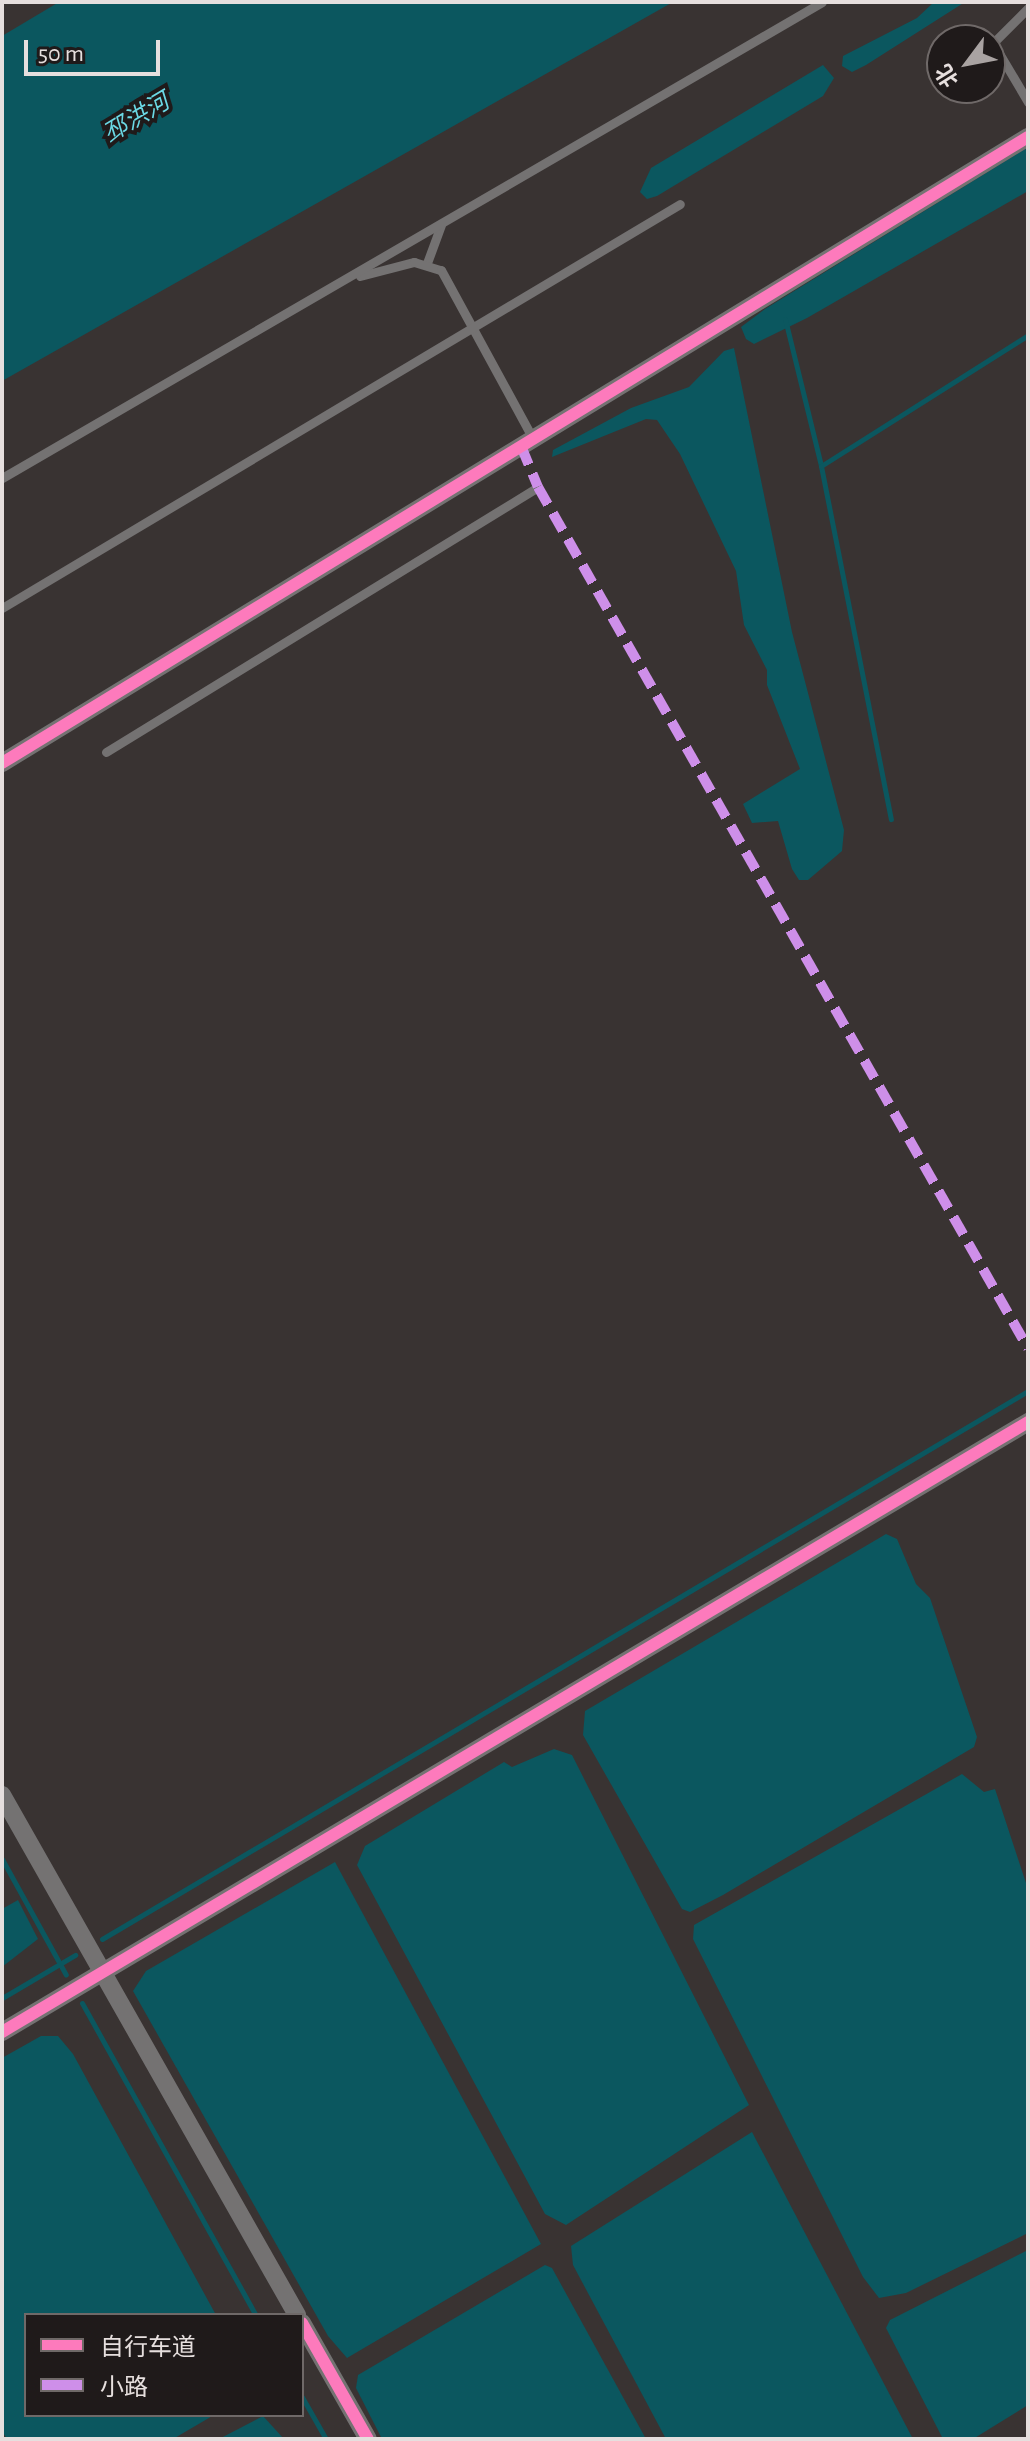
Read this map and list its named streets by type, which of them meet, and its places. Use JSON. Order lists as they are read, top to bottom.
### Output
{
  "water": ["邳洪河"],
  "legend": ["自行车道", "小路"],
  "scale_bar": "50 m",
  "north": "bottom left"
}
